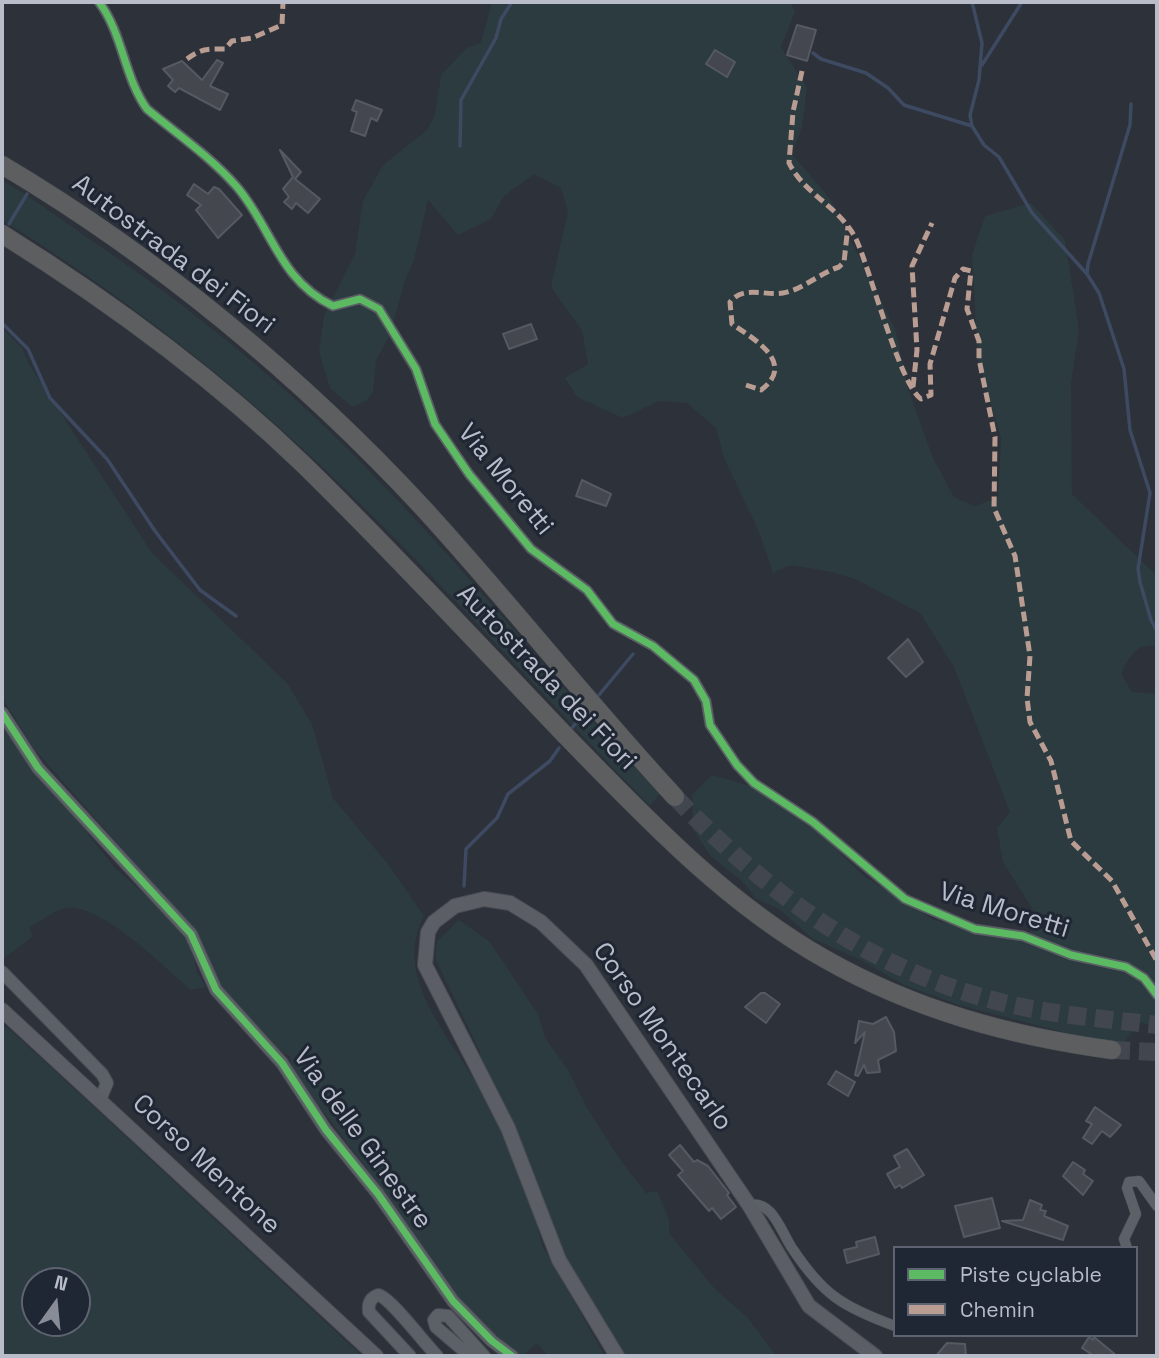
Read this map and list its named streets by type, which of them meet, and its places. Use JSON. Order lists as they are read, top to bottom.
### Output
{
  "streets": {
    "highway": ["Autostrada dei Fiori"],
    "main road": ["Corso Montecarlo", "Corso Mentone"],
    "street": ["Via Moretti", "Via delle Ginestre"]
  },
  "legend": ["Piste cyclable", "Chemin"],
  "north": "top"
}
